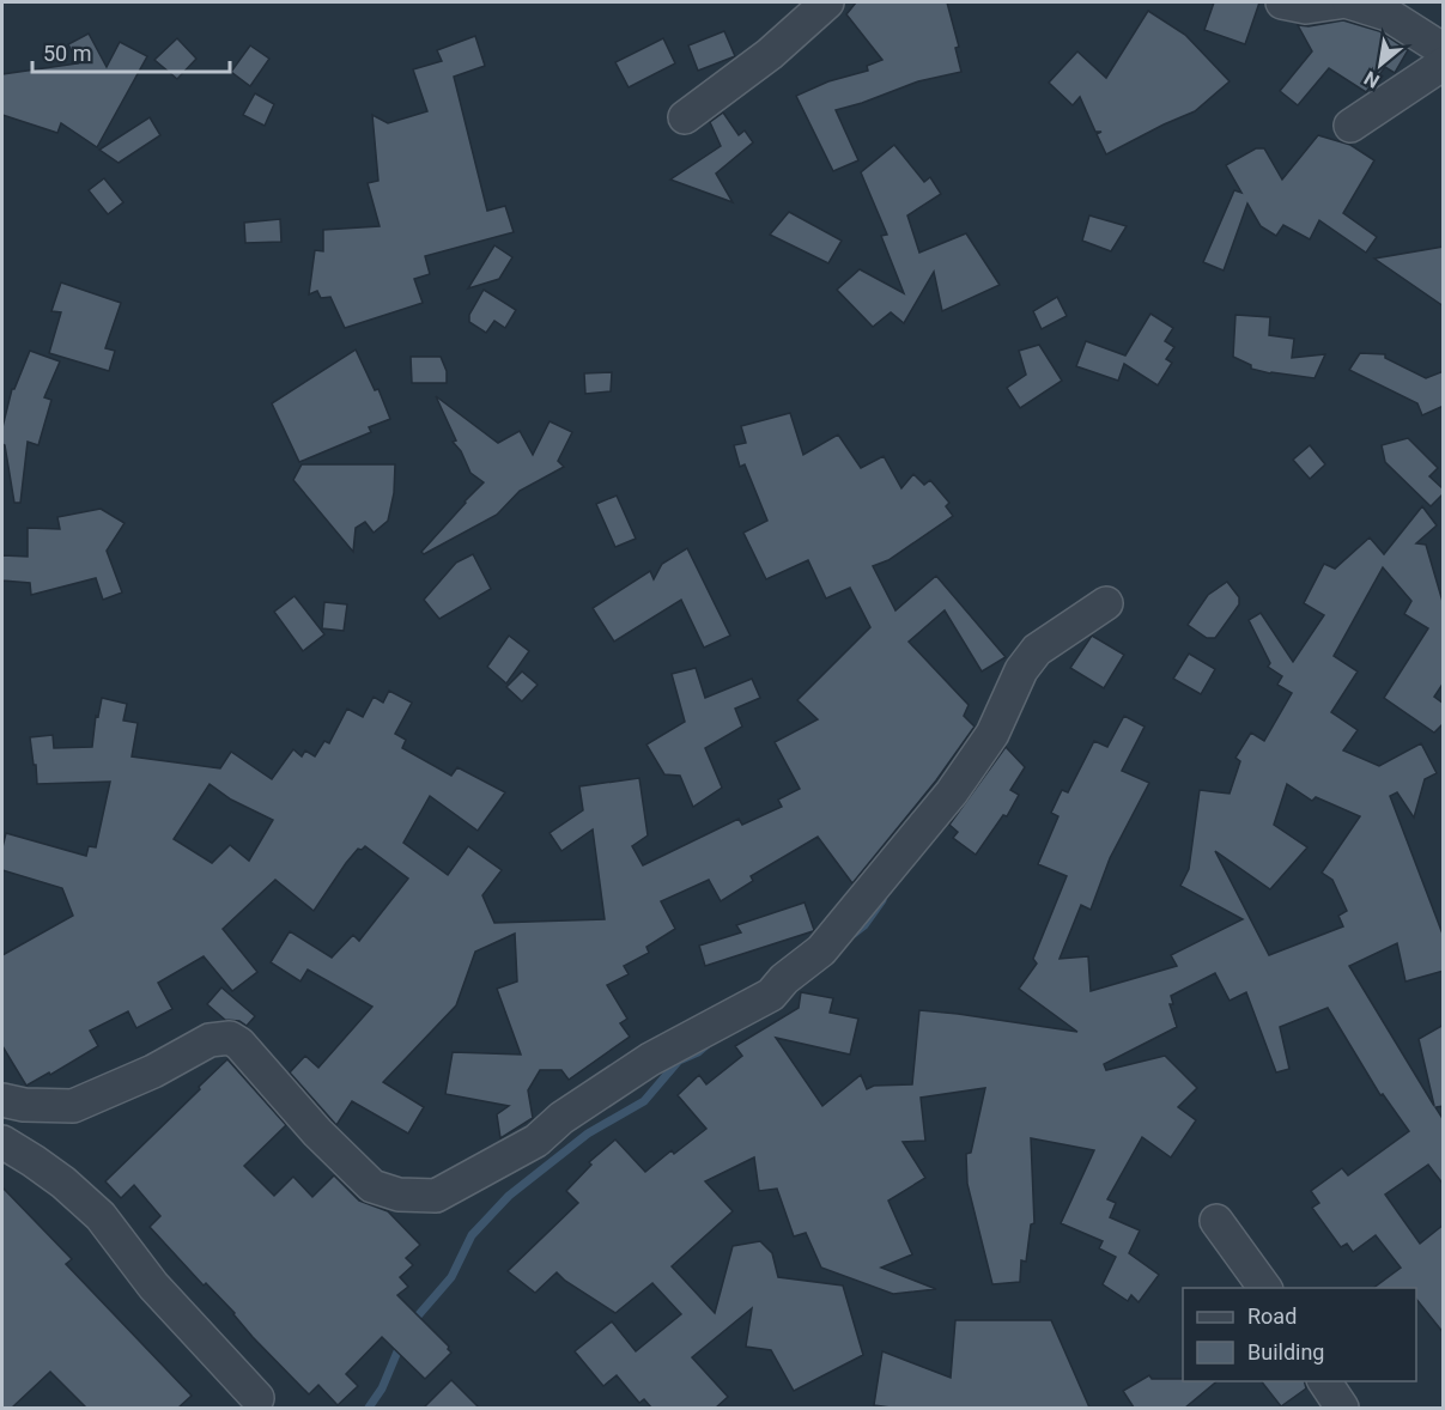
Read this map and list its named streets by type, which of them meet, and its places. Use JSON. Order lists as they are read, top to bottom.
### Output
{
  "legend": ["Road", "Building"],
  "scale_bar": "50 m",
  "north": "bottom left"
}
